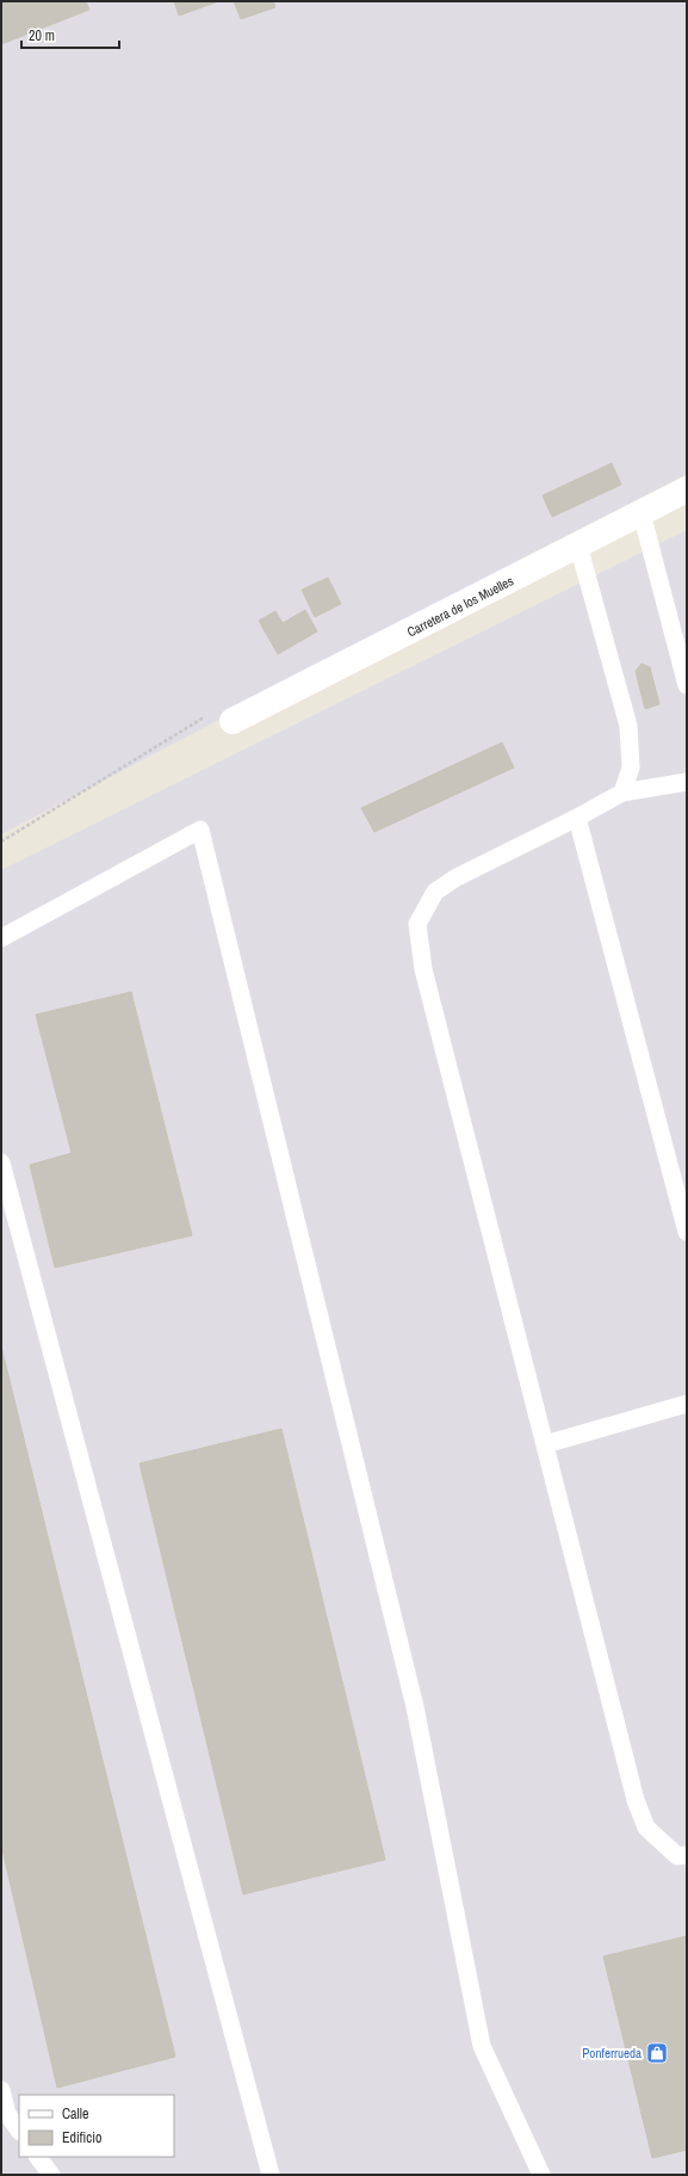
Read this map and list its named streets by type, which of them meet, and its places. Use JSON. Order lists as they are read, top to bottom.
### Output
{
  "streets": {
    "street": ["Carretera de los Muelles"]
  },
  "places": {
    "shop": ["Ponferrueda"]
  },
  "legend": ["Calle", "Edificio"],
  "scale_bar": "20 m"
}
